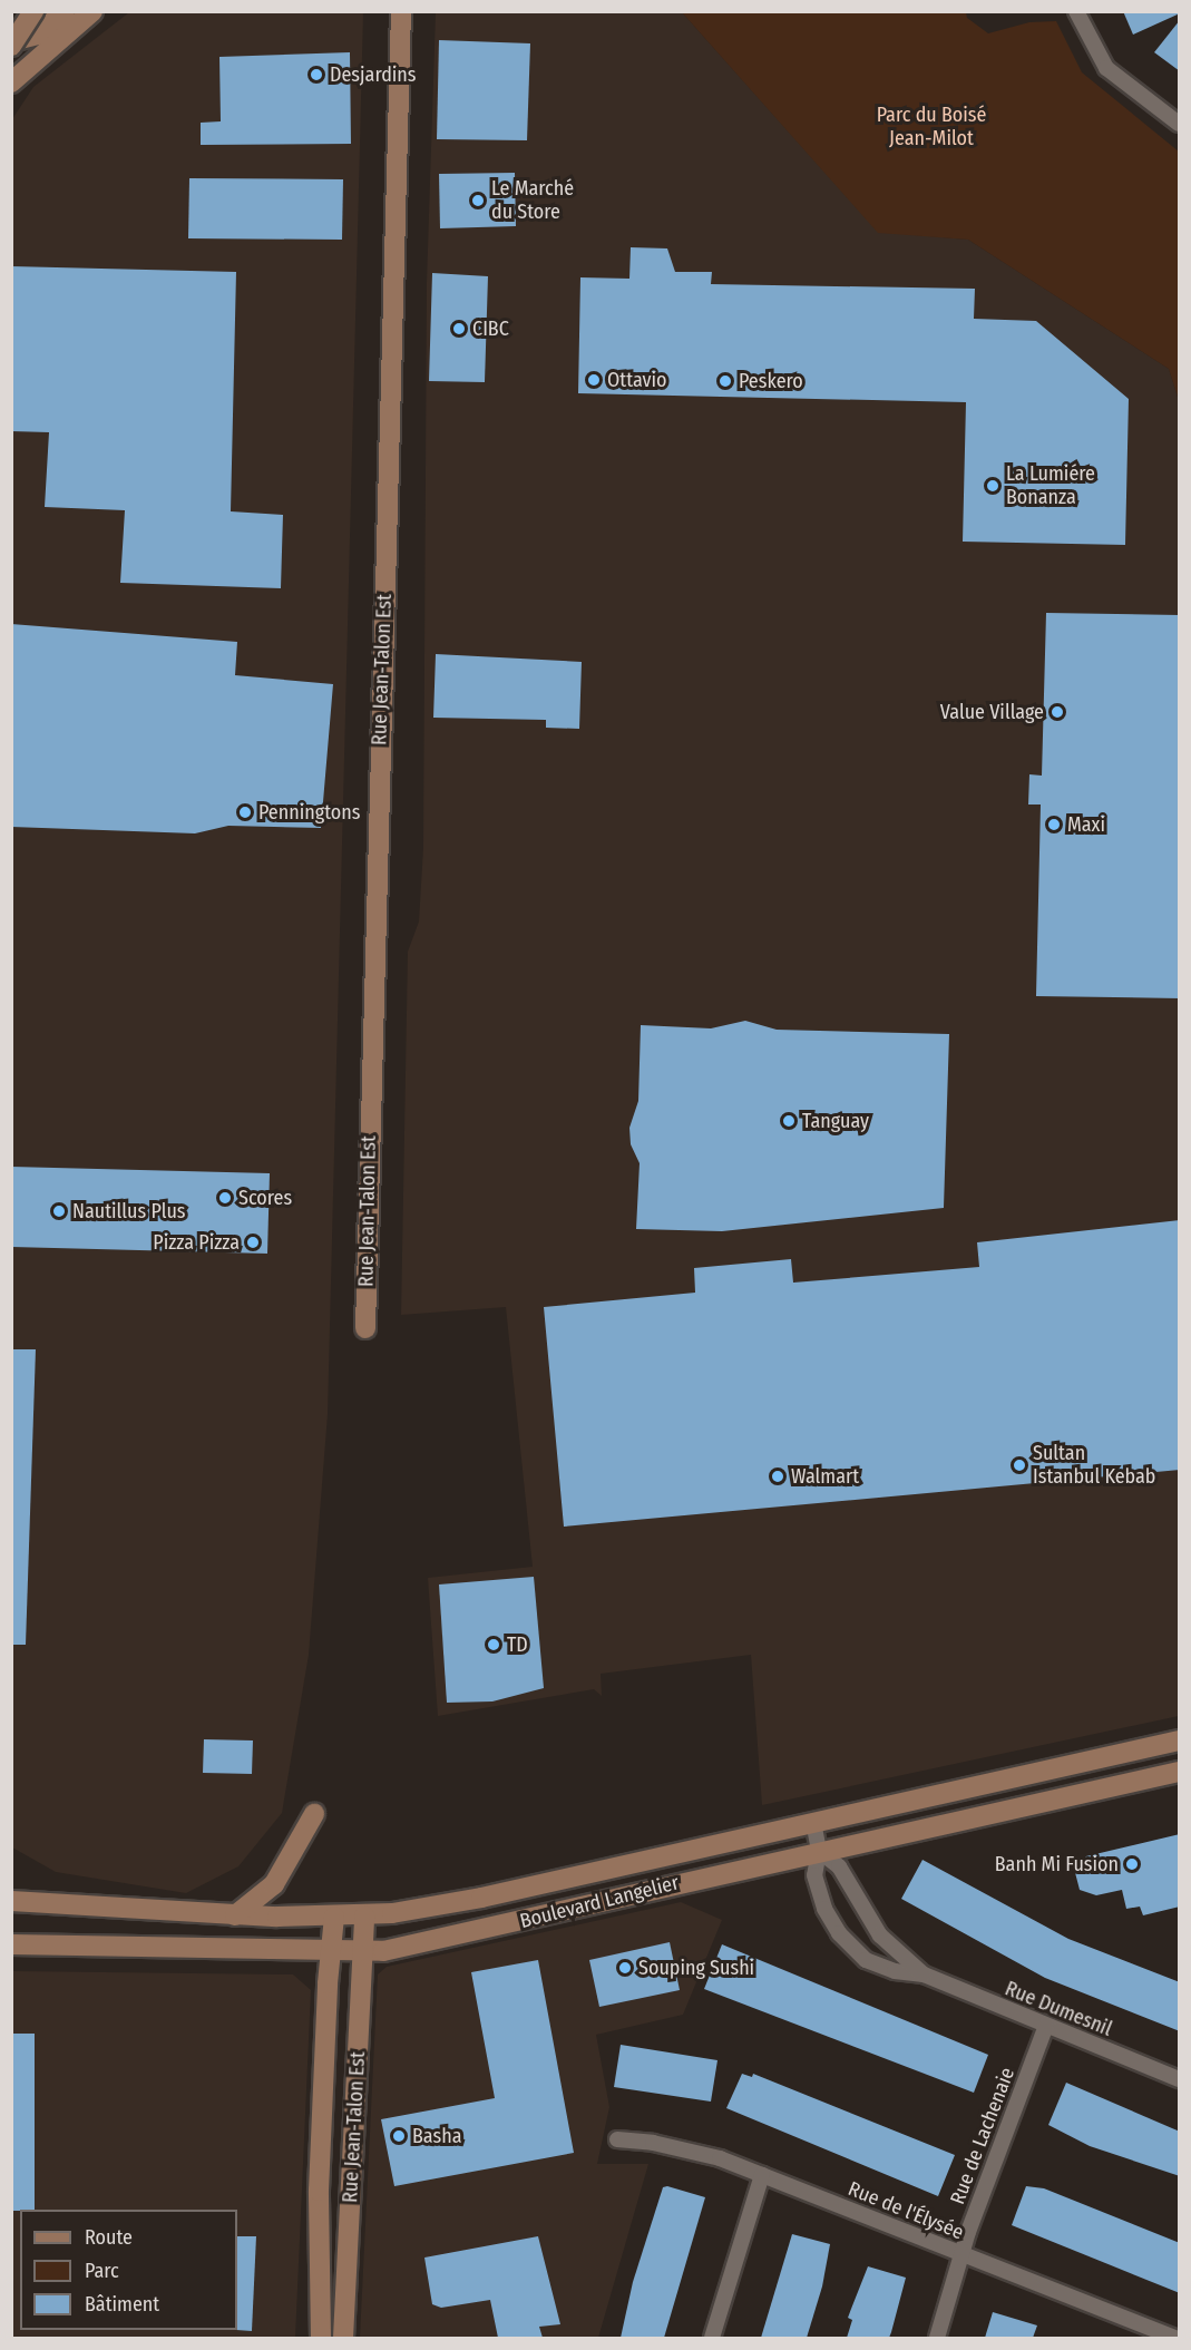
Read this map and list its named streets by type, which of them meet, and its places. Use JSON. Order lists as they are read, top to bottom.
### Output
{
  "streets": {
    "main road": ["Rue Jean-Talon Est", "Boulevard Langelier"],
    "street": ["Rue Dumesnil", "Rue de Lachenaie", "Rue de l'Élysée"]
  },
  "crossings": [
    ["Rue Jean-Talon Est", "Boulevard Langelier"],
    ["Boulevard Langelier", "Rue Dumesnil"],
    ["Rue Dumesnil", "Rue de Lachenaie"],
    ["Rue de Lachenaie", "Rue de l'Élysée"]
  ],
  "parks": ["Parc du Boisé Jean-Milot"],
  "places": [
    "Desjardins",
    "Le Marché du Store",
    "CIBC",
    "Ottavio",
    "Peskero",
    "La Lumiére Bonanza",
    "Value Village",
    "Penningtons",
    "Maxi",
    "Tanguay",
    "Scores",
    "Nautillus Plus",
    "Pizza Pizza",
    "Sultan Istanbul Kebab",
    "Walmart",
    "TD",
    "Banh Mi Fusion",
    "Souping Sushi",
    "Basha"
  ],
  "legend": ["Route", "Parc", "Bâtiment"]
}
